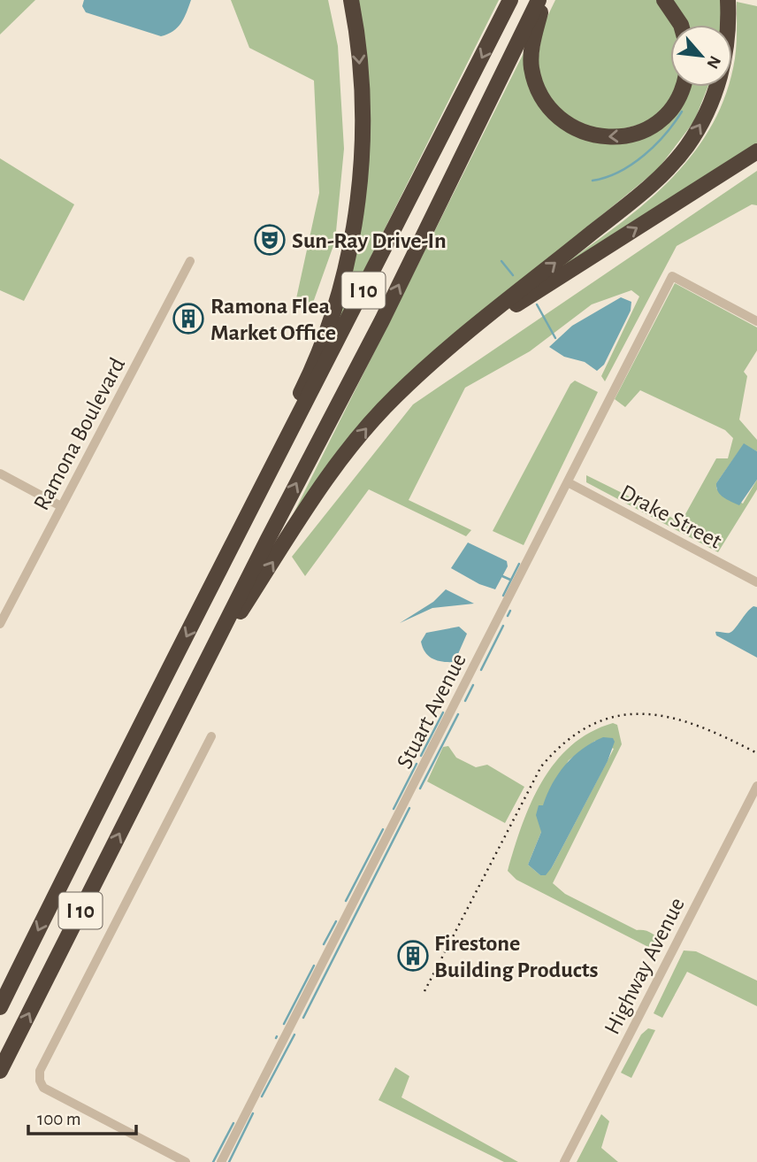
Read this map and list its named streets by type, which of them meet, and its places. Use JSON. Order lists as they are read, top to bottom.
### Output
{
  "streets": {
    "highway": ["I 10"],
    "street": [
      "Ramona Boulevard",
      "Drake Street",
      "Stuart Avenue",
      "Highway Avenue"
    ]
  },
  "crossings": [
    ["Drake Street", "Stuart Avenue"]
  ],
  "places": {
    "theatre": ["Sun-Ray Drive-In"],
    "building": ["Ramona Flea Market Office", "Firestone Building Products"]
  },
  "scale_bar": "100 m",
  "north": "bottom right"
}
